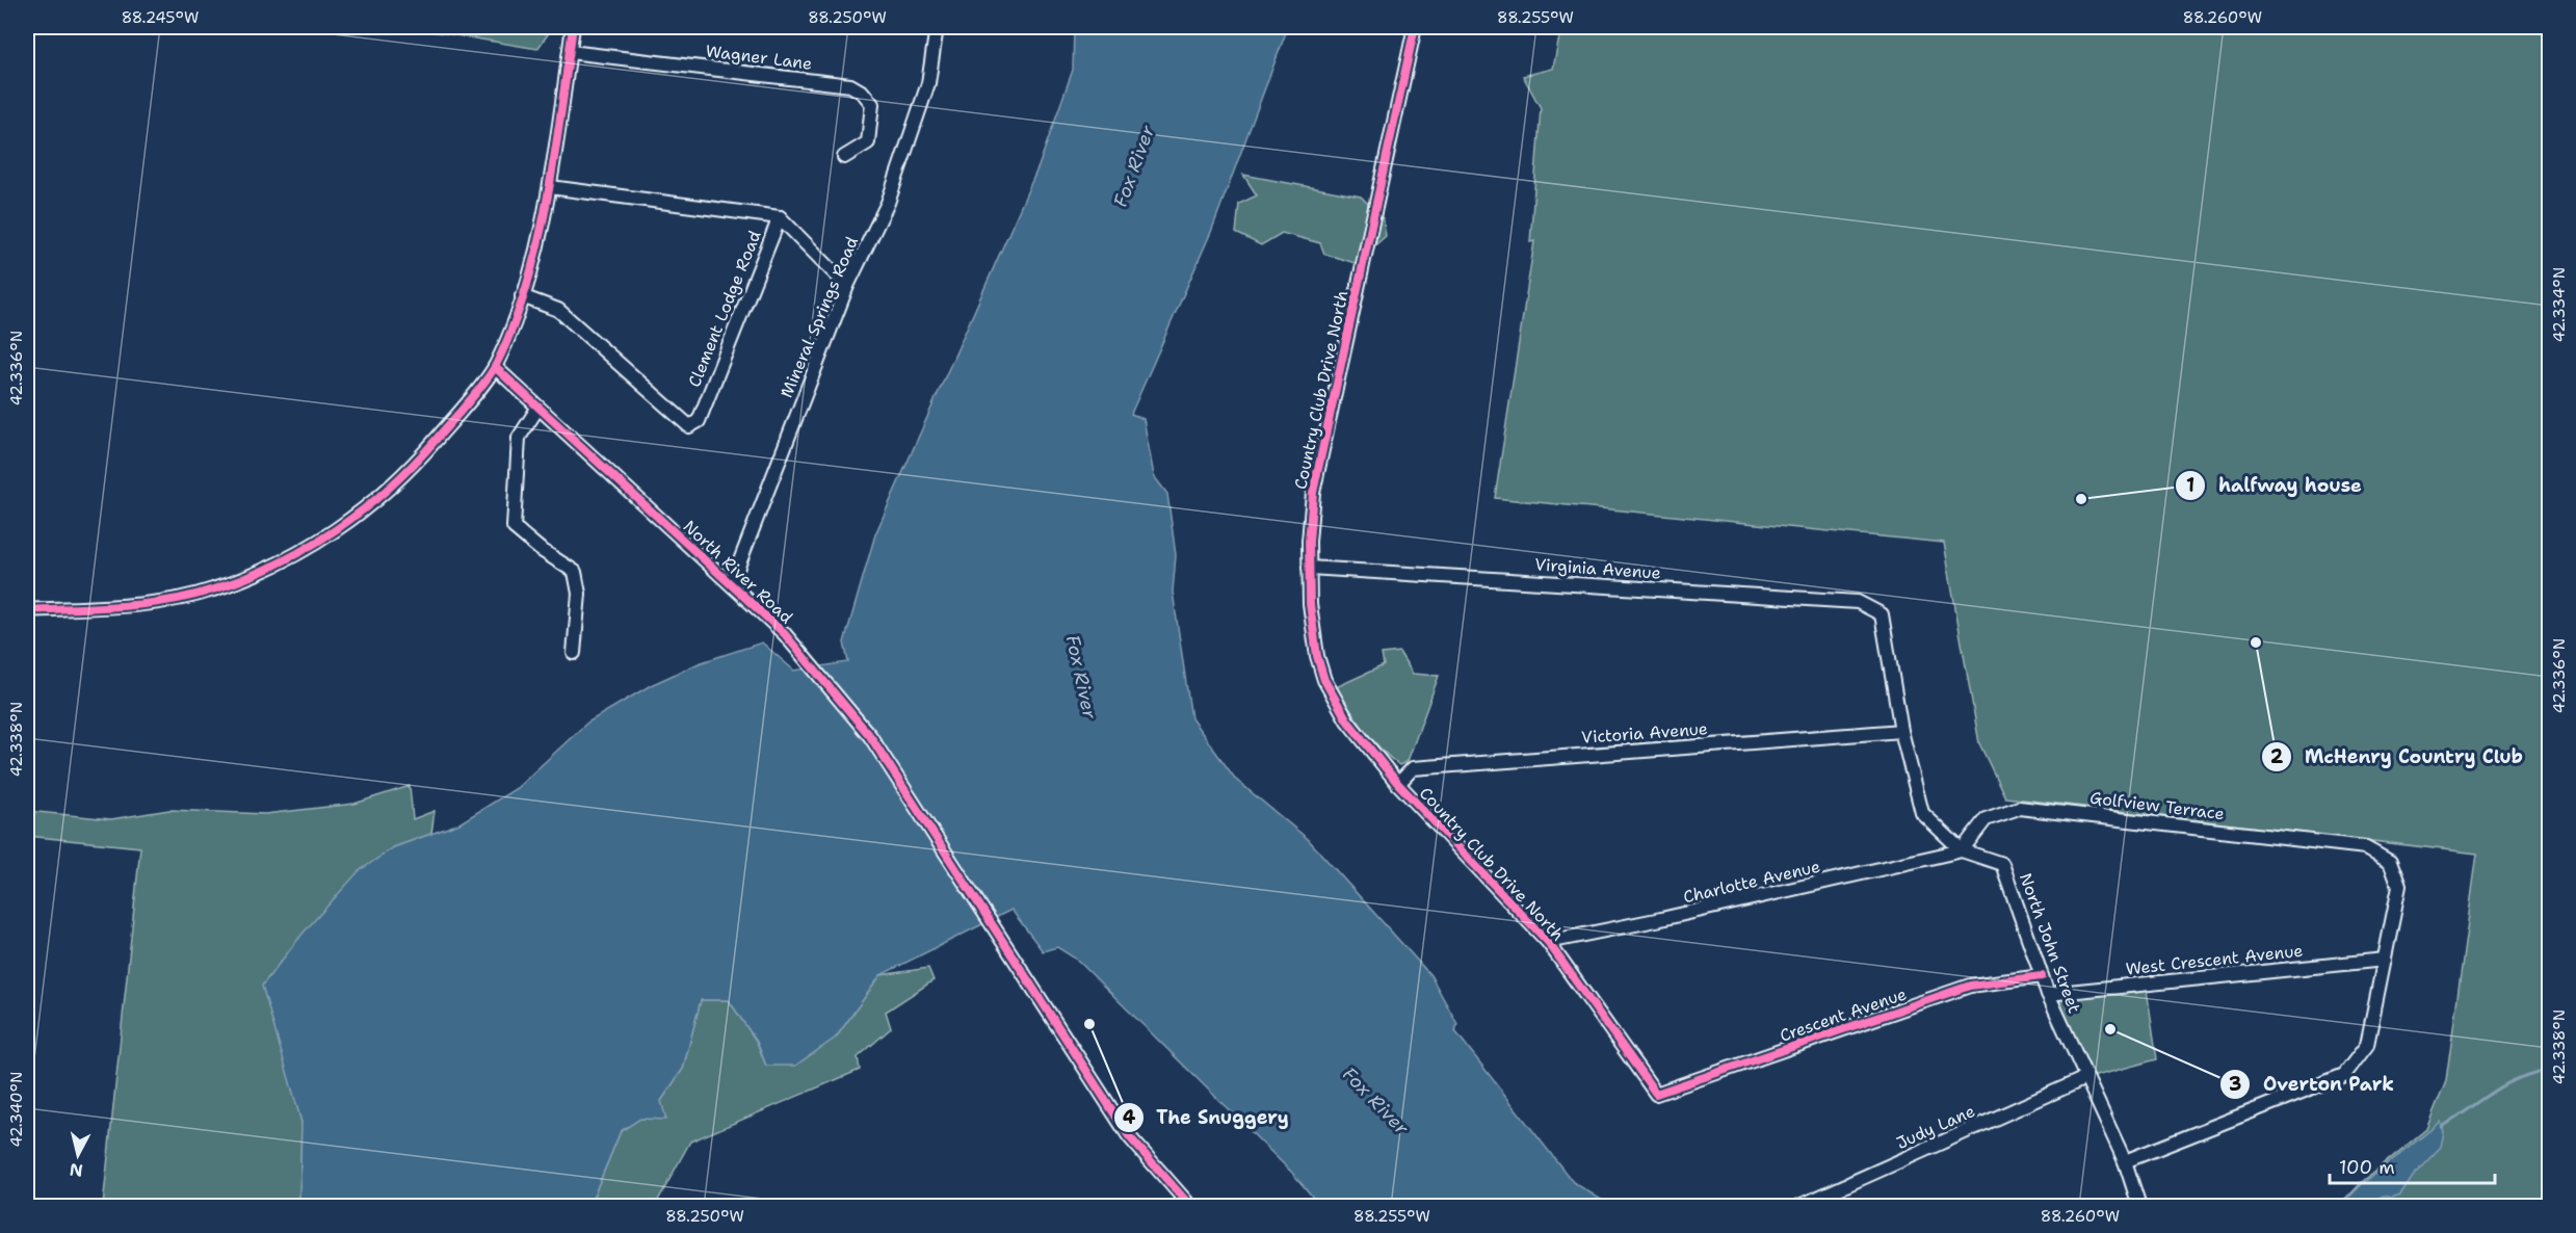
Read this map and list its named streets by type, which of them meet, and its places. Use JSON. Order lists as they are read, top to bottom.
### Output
{
  "streets": {
    "street": [
      "Wagner Lane",
      "Clement Lodge Road",
      "Mineral Springs Road",
      "Country Club Drive North",
      "Virginia Avenue",
      "North River Road",
      "Victoria Avenue",
      "Golfview Terrace",
      "Charlotte Avenue",
      "North John Street",
      "West Crescent Avenue",
      "Crescent Avenue",
      "Judy Lane"
    ]
  },
  "crossings": [
    ["Mineral Springs Road", "North River Road"],
    ["Country Club Drive North", "Virginia Avenue"],
    ["Country Club Drive North", "Victoria Avenue"],
    ["Country Club Drive North", "Charlotte Avenue"],
    ["Country Club Drive North", "Crescent Avenue"],
    ["Virginia Avenue", "North John Street"],
    ["Victoria Avenue", "North John Street"],
    ["Golfview Terrace", "Charlotte Avenue"],
    ["Golfview Terrace", "North John Street"],
    ["Golfview Terrace", "West Crescent Avenue"],
    ["Charlotte Avenue", "North John Street"],
    ["North John Street", "West Crescent Avenue"],
    ["North John Street", "Crescent Avenue"],
    ["North John Street", "Judy Lane"]
  ],
  "water": ["Fox River"],
  "places": [
    "halfway house",
    "McHenry Country Club",
    "The Snuggery",
    "Overton Park"
  ],
  "scale_bar": "100 m",
  "north": "bottom",
  "coordinates": [
    "88.245°W",
    "88.250°W",
    "88.255°W",
    "88.260°W",
    "42.334°N",
    "42.336°N",
    "42.338°N",
    "42.340°N"
  ]
}
